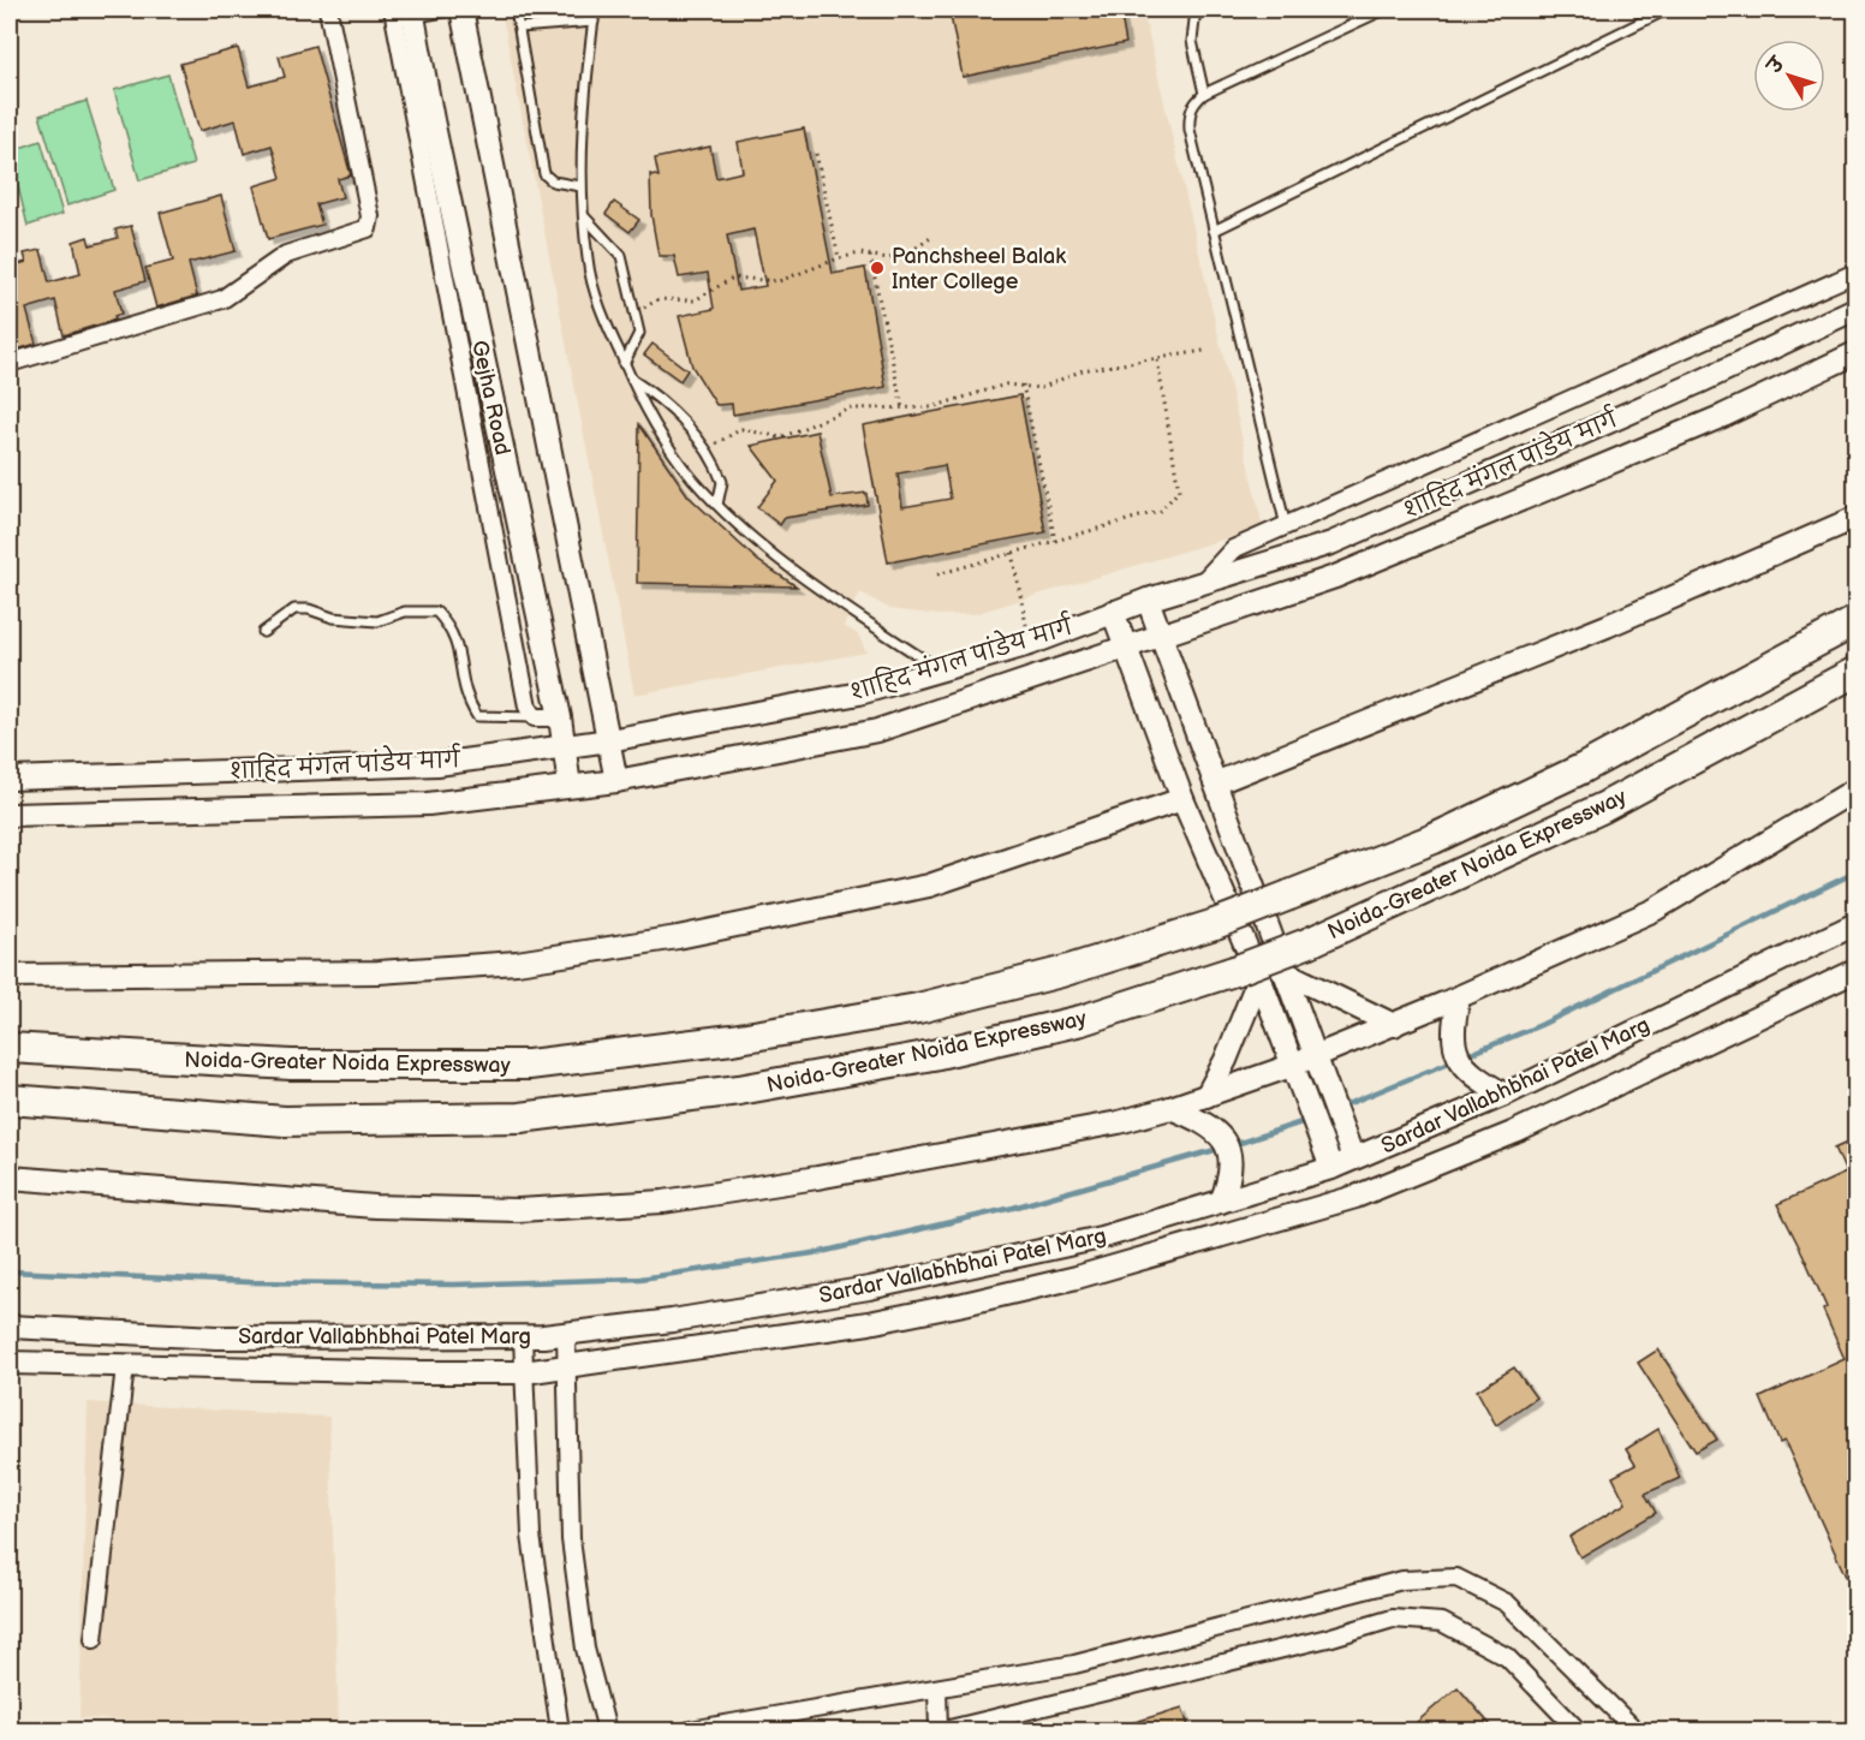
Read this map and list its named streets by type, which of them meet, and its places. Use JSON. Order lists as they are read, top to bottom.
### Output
{
  "streets": {
    "highway": ["Noida-Greater Noida Expressway"],
    "street": ["Gejha Road", "शाहिद मंगल पांडेय मार्ग", "Sardar Vallabhbhai Patel Marg"]
  },
  "crossings": [
    ["Gejha Road", "शाहिद मंगल पांडेय मार्ग"]
  ],
  "places": ["Panchsheel Balak Inter College"],
  "north": "top left"
}
